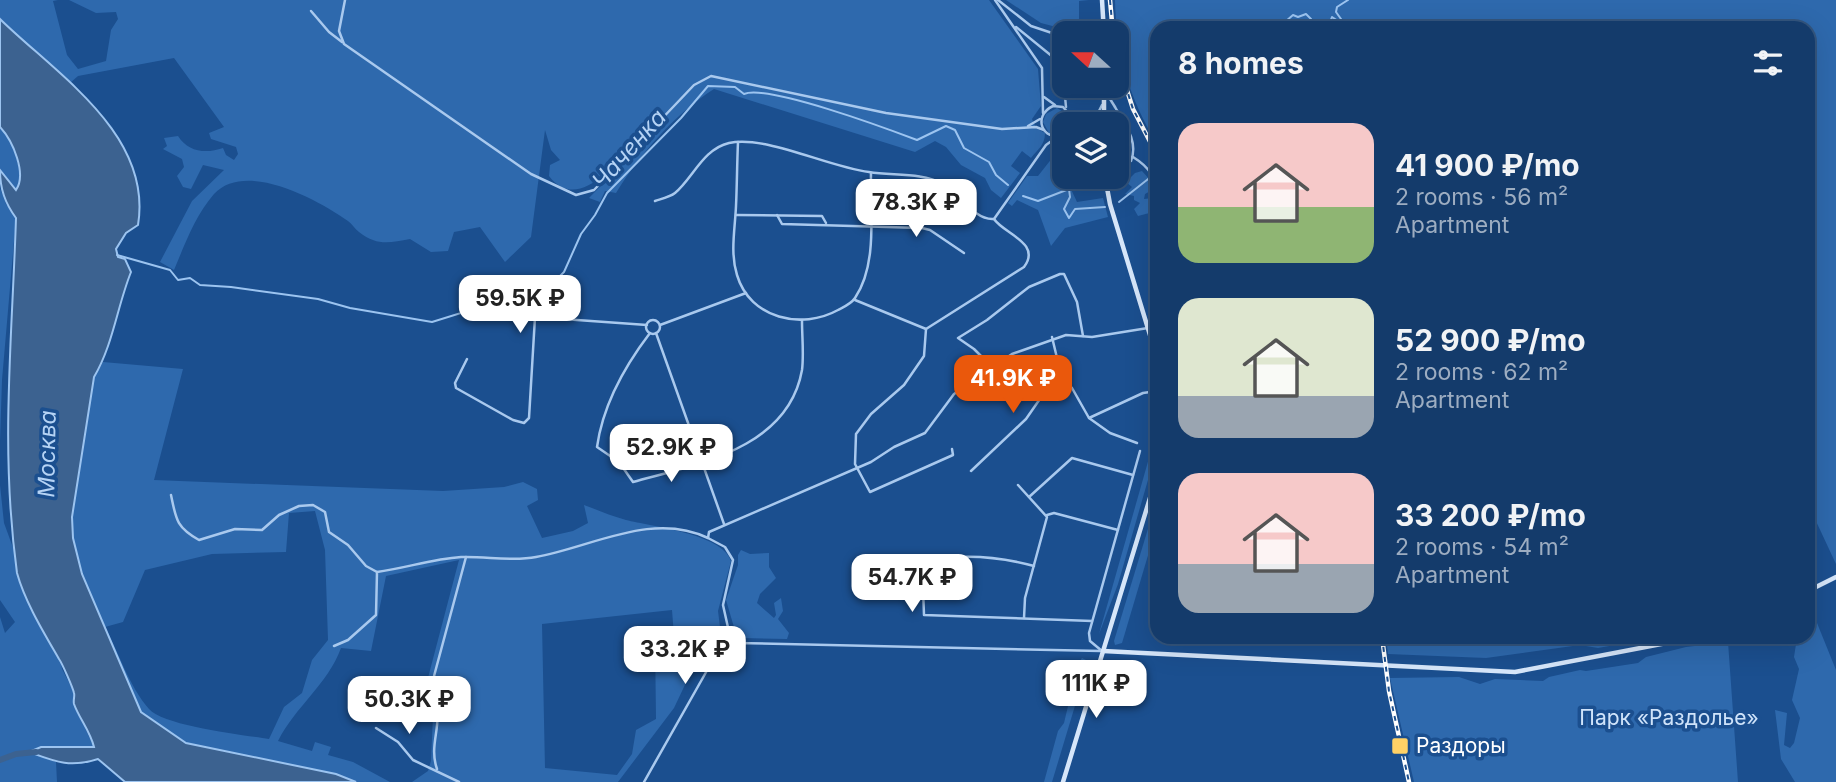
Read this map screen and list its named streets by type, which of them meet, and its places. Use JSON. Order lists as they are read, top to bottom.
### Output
{
  "water": ["Чаченка", "Москва"],
  "parks": ["Парк «Раздолье»"],
  "places": {
    "transit": ["Раздоры"]
  },
  "north": "left",
  "page": {
    "heading": "8 homes",
    "list": [
      {
        "name": "41 900 ₽/mo",
        "note": "2 rooms · 56 m² · Apartment"
      },
      {
        "name": "52 900 ₽/mo",
        "note": "2 rooms · 62 m² · Apartment"
      },
      {
        "name": "33 200 ₽/mo",
        "note": "2 rooms · 54 m² · Apartment"
      }
    ],
    "price": [
      "78.3K ₽",
      "59.5K ₽",
      "41.9K ₽",
      "52.9K ₽",
      "54.7K ₽",
      "33.2K ₽",
      "111K ₽",
      "50.3K ₽"
    ]
  }
}
